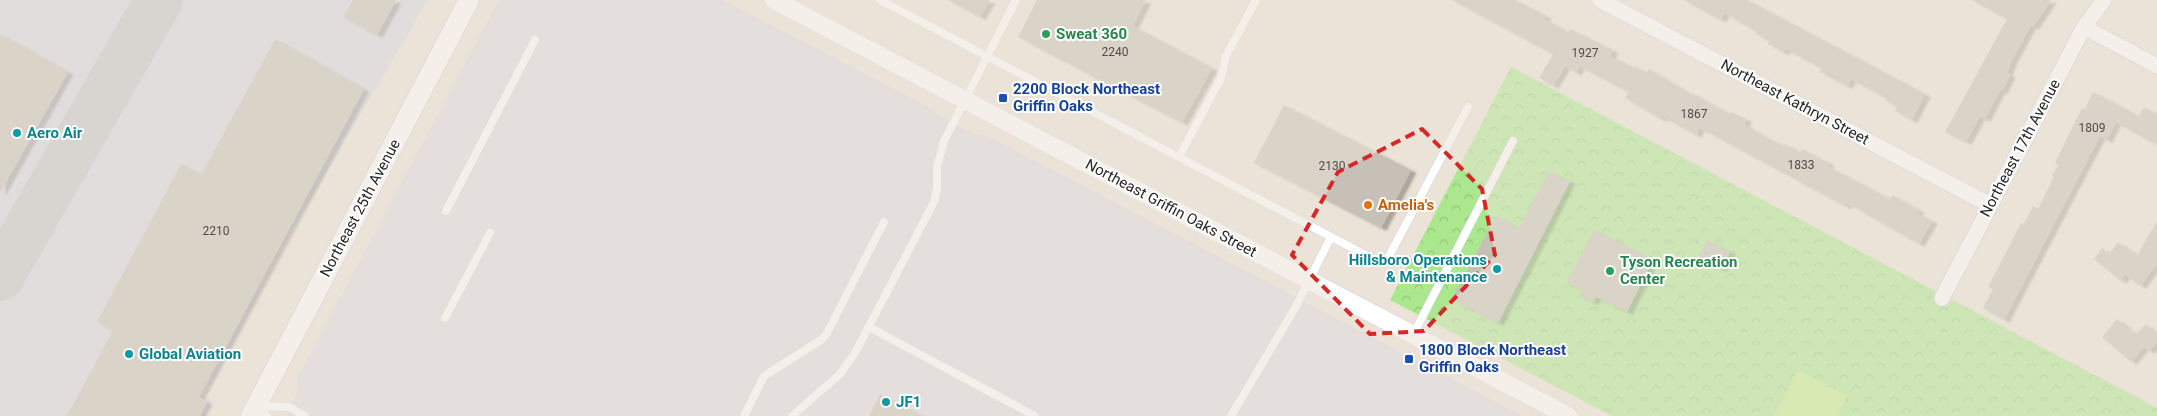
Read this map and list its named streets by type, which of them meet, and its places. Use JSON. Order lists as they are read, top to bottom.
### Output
{
  "streets": {
    "main road": ["Northeast 25th Avenue"],
    "street": ["Northeast Kathryn Street", "Northeast 17th Avenue", "Northeast Griffin Oaks Street"]
  },
  "crossings": [
    ["Northeast Kathryn Street", "Northeast 17th Avenue"]
  ],
  "places": {
    "other": [
      "Sweat 360",
      "Aero Air",
      "Amelia's",
      "Hillsboro Operations & Maintenance",
      "Tyson Recreation Center",
      "Global Aviation",
      "JF1"
    ],
    "transit": ["2200 Block Northeast Griffin Oaks", "1800 Block Northeast Griffin Oaks"]
  },
  "house_numbers": [
    "2240",
    "1927",
    "1867",
    "1809",
    "1833",
    "2130",
    "2210"
  ]
}
